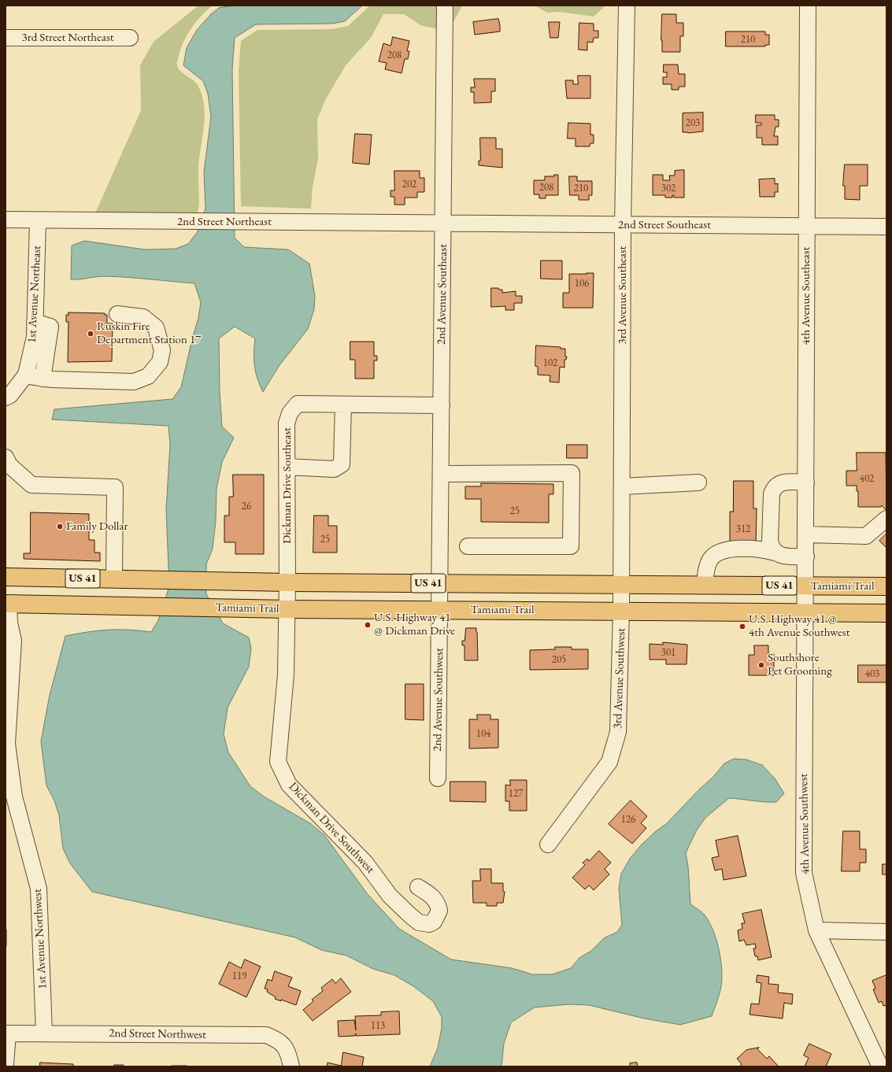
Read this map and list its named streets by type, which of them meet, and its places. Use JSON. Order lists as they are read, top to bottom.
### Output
{
  "streets": {
    "main road": ["US 41", "Tamiami Trail"],
    "street": [
      "3rd Street Northeast",
      "2nd Street Northeast",
      "2nd Street Southeast",
      "1st Avenue Northeast",
      "2nd Avenue Southeast",
      "3rd Avenue Southeast",
      "4th Avenue Southeast",
      "Dickman Drive Southeast",
      "3rd Avenue Southwest",
      "2nd Avenue Southwest",
      "4th Avenue Southwest",
      "Dickman Drive Southwest",
      "1st Avenue Northwest",
      "2nd Street Northwest"
    ]
  },
  "crossings": [
    ["2nd Street Northeast", "2nd Street Southeast"],
    ["2nd Street Northeast", "1st Avenue Northeast"],
    ["2nd Street Northeast", "2nd Avenue Southeast"],
    ["2nd Street Southeast", "2nd Avenue Southeast"],
    ["2nd Street Southeast", "3rd Avenue Southeast"],
    ["2nd Street Southeast", "4th Avenue Southeast"],
    ["2nd Avenue Southeast", "Dickman Drive Southeast"],
    ["2nd Avenue Southeast", "Tamiami Trail"],
    ["2nd Avenue Southeast", "2nd Avenue Southwest"],
    ["3rd Avenue Southeast", "Tamiami Trail"],
    ["3rd Avenue Southeast", "3rd Avenue Southwest"],
    ["4th Avenue Southeast", "Tamiami Trail"],
    ["4th Avenue Southeast", "4th Avenue Southwest"],
    ["Dickman Drive Southeast", "Tamiami Trail"],
    ["Dickman Drive Southeast", "Dickman Drive Southwest"],
    ["Tamiami Trail", "3rd Avenue Southwest"],
    ["Tamiami Trail", "2nd Avenue Southwest"],
    ["Tamiami Trail", "4th Avenue Southwest"],
    ["Tamiami Trail", "Dickman Drive Southwest"],
    ["Tamiami Trail", "1st Avenue Northwest"],
    ["1st Avenue Northwest", "2nd Street Northwest"]
  ],
  "places": [
    "Ruskin Fire Department Station 17",
    "Family Dollar",
    "U.S. Highway 41 @ Dickman Drive",
    "U.S. Highway 41 @ 4th Avenue Southwest",
    "Southshore Pet Grooming"
  ],
  "house_numbers": [
    "210",
    "208",
    "203",
    "202",
    "208",
    "210",
    "302",
    "106",
    "102",
    "402",
    "26",
    "25",
    "312",
    "25",
    "301",
    "205",
    "403",
    "104",
    "127",
    "126",
    "119",
    "113"
  ]
}
